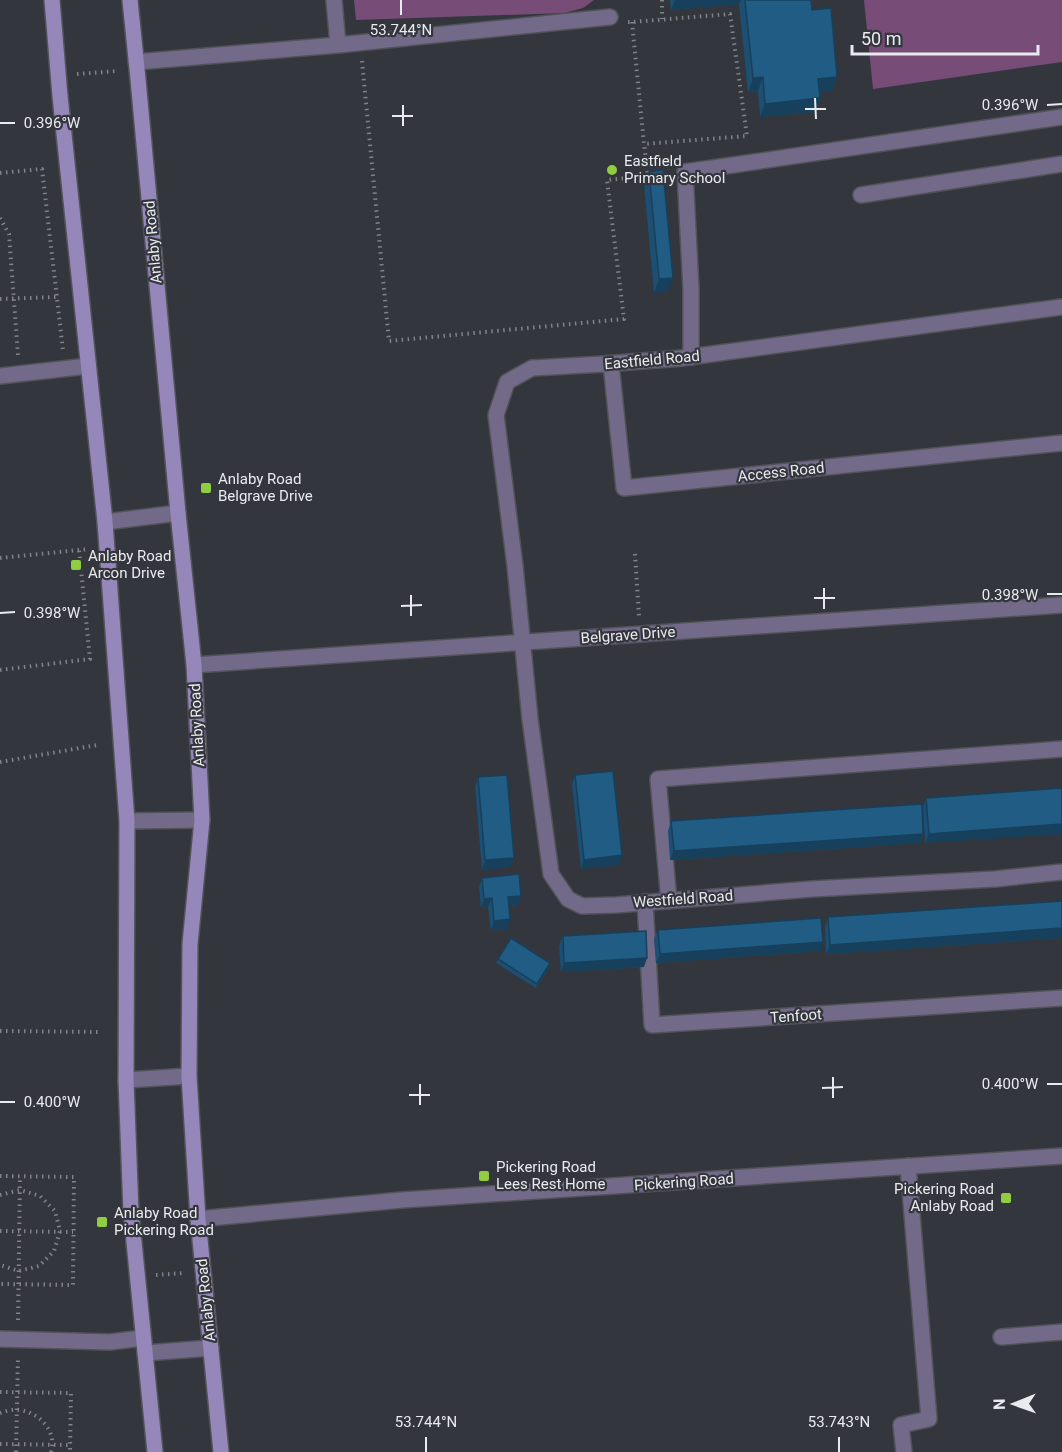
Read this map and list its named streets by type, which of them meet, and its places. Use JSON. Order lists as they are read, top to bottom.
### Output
{
  "streets": {
    "main road": ["Anlaby Road"],
    "street": [
      "Eastfield Road",
      "Access Road",
      "Belgrave Drive",
      "Westfield Road",
      "Tenfoot",
      "Pickering Road"
    ]
  },
  "crossings": [
    ["Anlaby Road", "Belgrave Drive"],
    ["Anlaby Road", "Pickering Road"],
    ["Eastfield Road", "Access Road"],
    ["Eastfield Road", "Belgrave Drive"],
    ["Eastfield Road", "Westfield Road"],
    ["Belgrave Drive", "Westfield Road"],
    ["Westfield Road", "Tenfoot"]
  ],
  "places": {
    "other": ["Eastfield Primary School"],
    "transit": [
      "Anlaby Road Belgrave Drive",
      "Anlaby Road Arcon Drive",
      "Pickering Road Lees Rest Home",
      "Pickering Road Anlaby Road",
      "Anlaby Road Pickering Road"
    ]
  },
  "scale_bar": "50 m",
  "north": "left",
  "coordinates": [
    "53.744°N",
    "0.396°W",
    "0.398°W",
    "0.400°W",
    "53.743°N"
  ]
}
